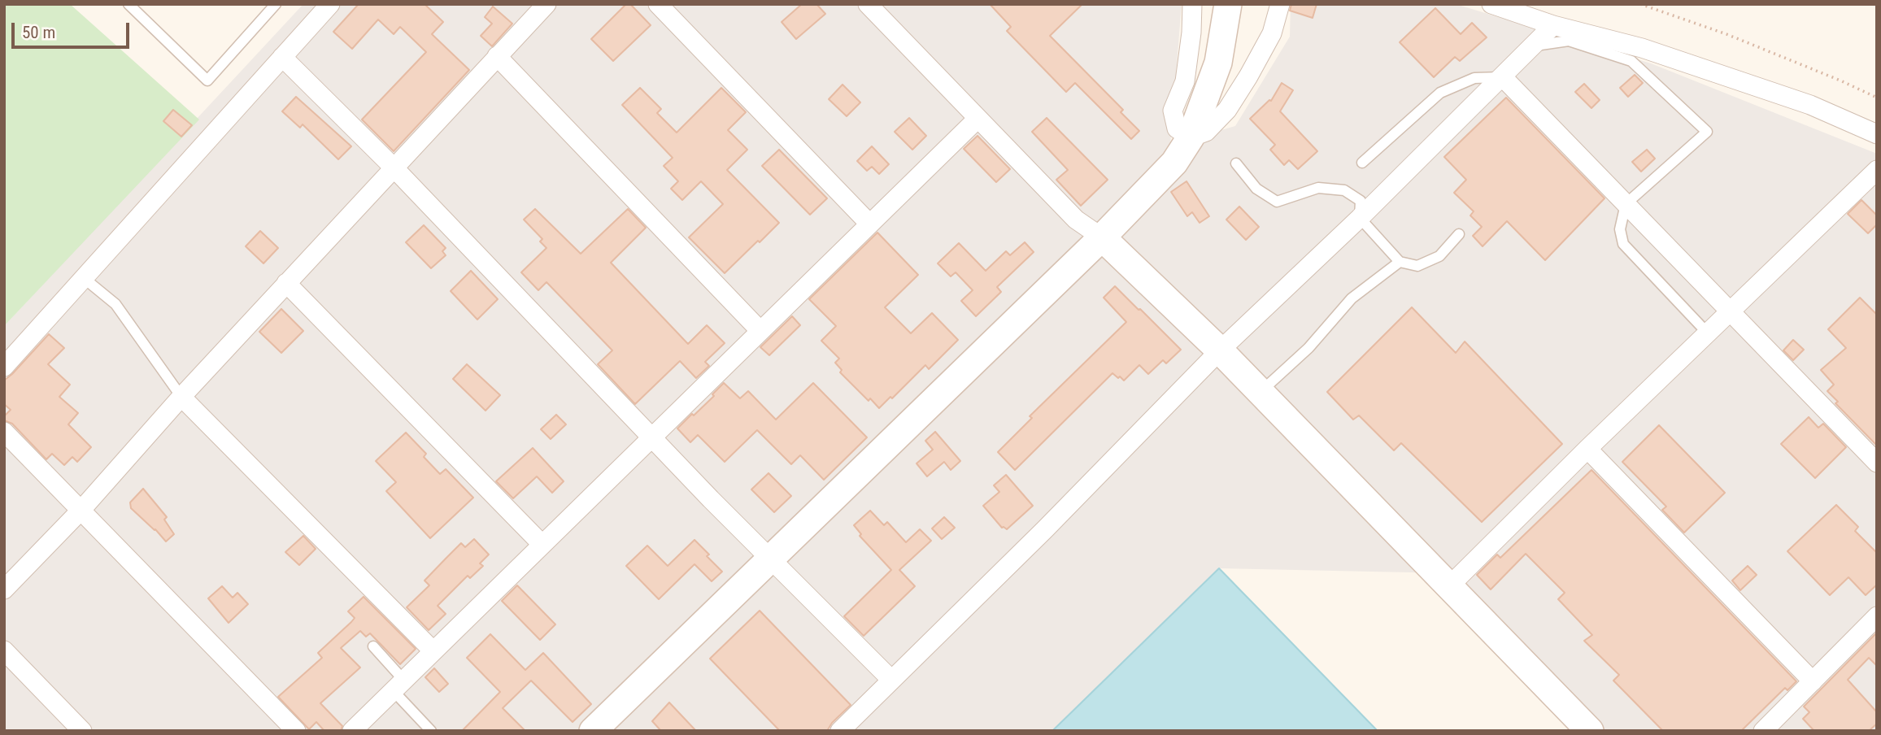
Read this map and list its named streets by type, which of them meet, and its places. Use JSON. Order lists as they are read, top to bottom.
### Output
{
  "scale_bar": "50 m"
}
